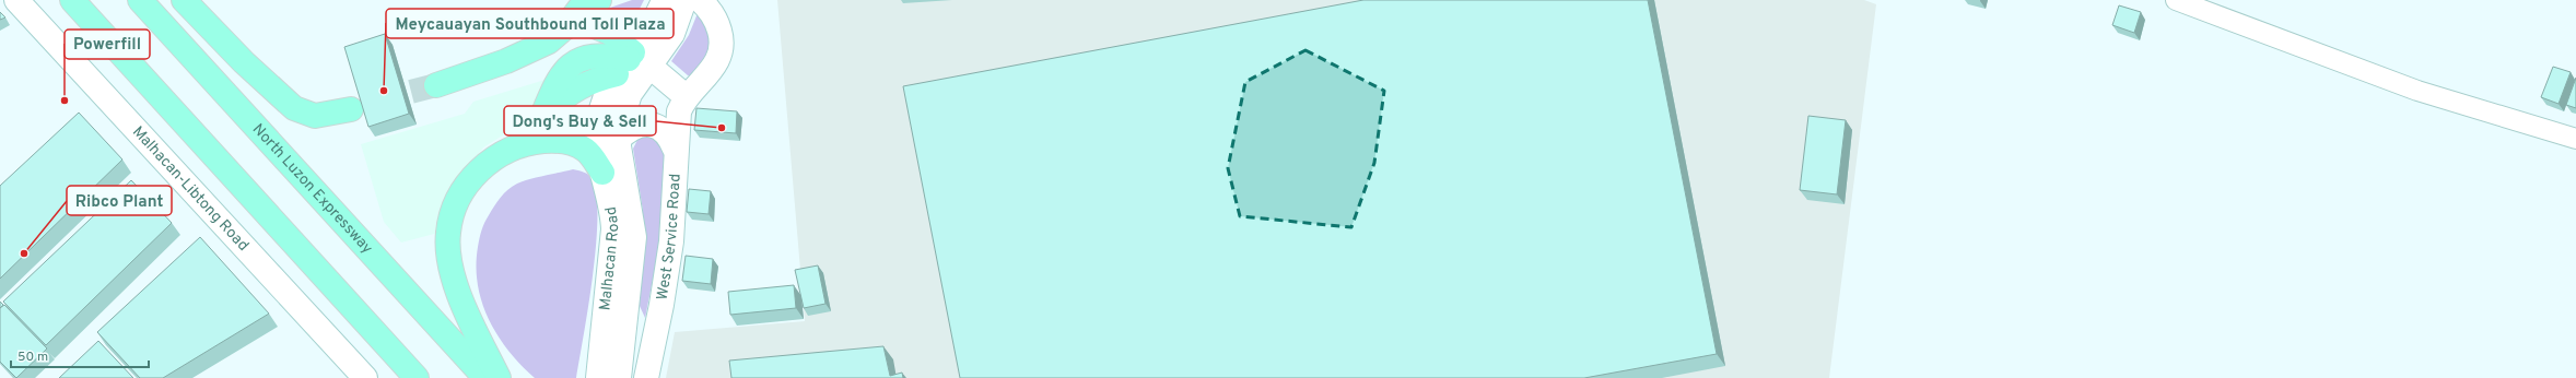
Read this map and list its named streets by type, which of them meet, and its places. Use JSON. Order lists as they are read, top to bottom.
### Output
{
  "streets": {
    "highway": ["North Luzon Expressway"],
    "main road": ["Malhacan-Libtong Road", "West Service Road", "Malhacan Road"]
  },
  "places": [
    "Meycauayan Southbound Toll Plaza",
    "Powerfill",
    "Dong's Buy & Sell",
    "Ribco Plant"
  ],
  "scale_bar": "50 m"
}
